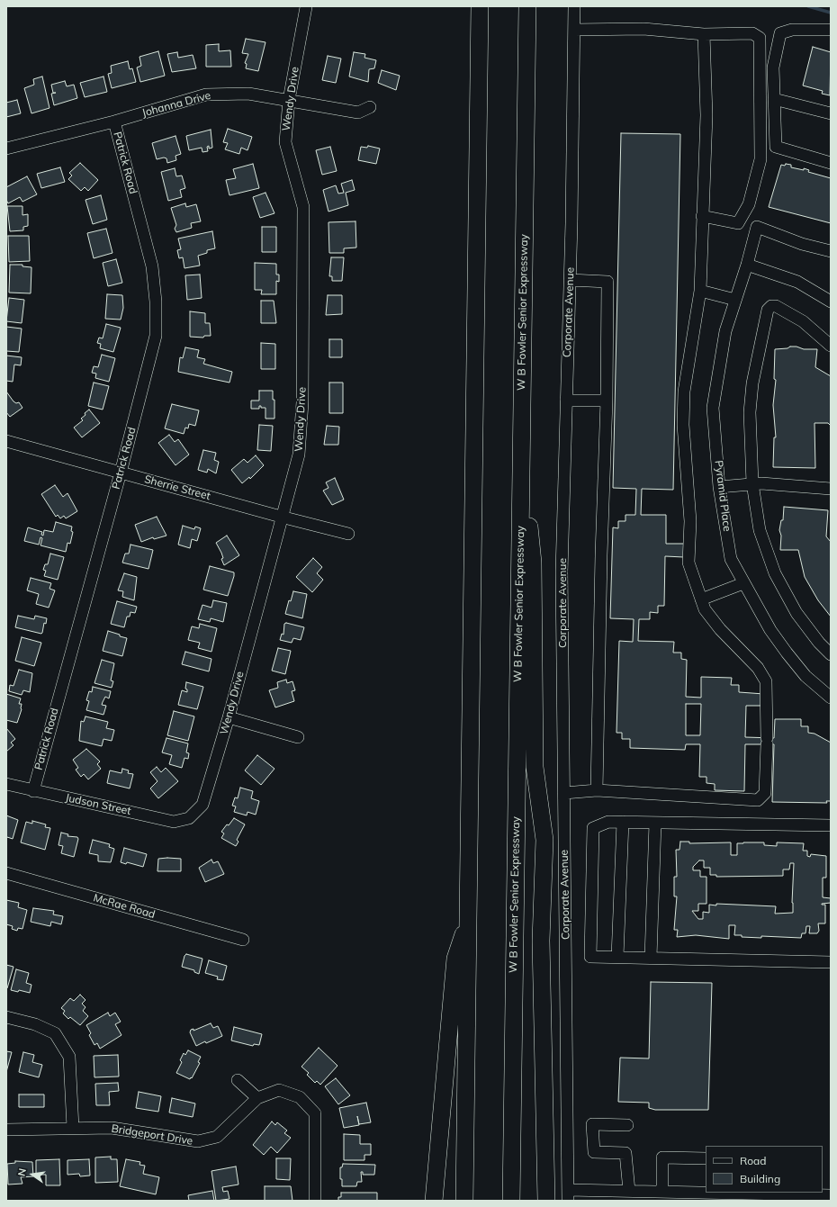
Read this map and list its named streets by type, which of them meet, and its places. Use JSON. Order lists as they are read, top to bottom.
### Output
{
  "streets": {
    "highway": ["W B Fowler Senior Expressway"],
    "street": [
      "Wendy Drive",
      "Johanna Drive",
      "Patrick Road",
      "Corporate Avenue",
      "Sherrie Street",
      "Pyramid Place",
      "Judson Street",
      "McRae Road",
      "Bridgeport Drive"
    ]
  },
  "crossings": [
    ["Wendy Drive", "Johanna Drive"],
    ["Wendy Drive", "Sherrie Street"],
    ["Wendy Drive", "Judson Street"],
    ["Johanna Drive", "Patrick Road"],
    ["Patrick Road", "Sherrie Street"],
    ["Patrick Road", "Judson Street"]
  ],
  "legend": ["Road", "Building"],
  "north": "left"
}
